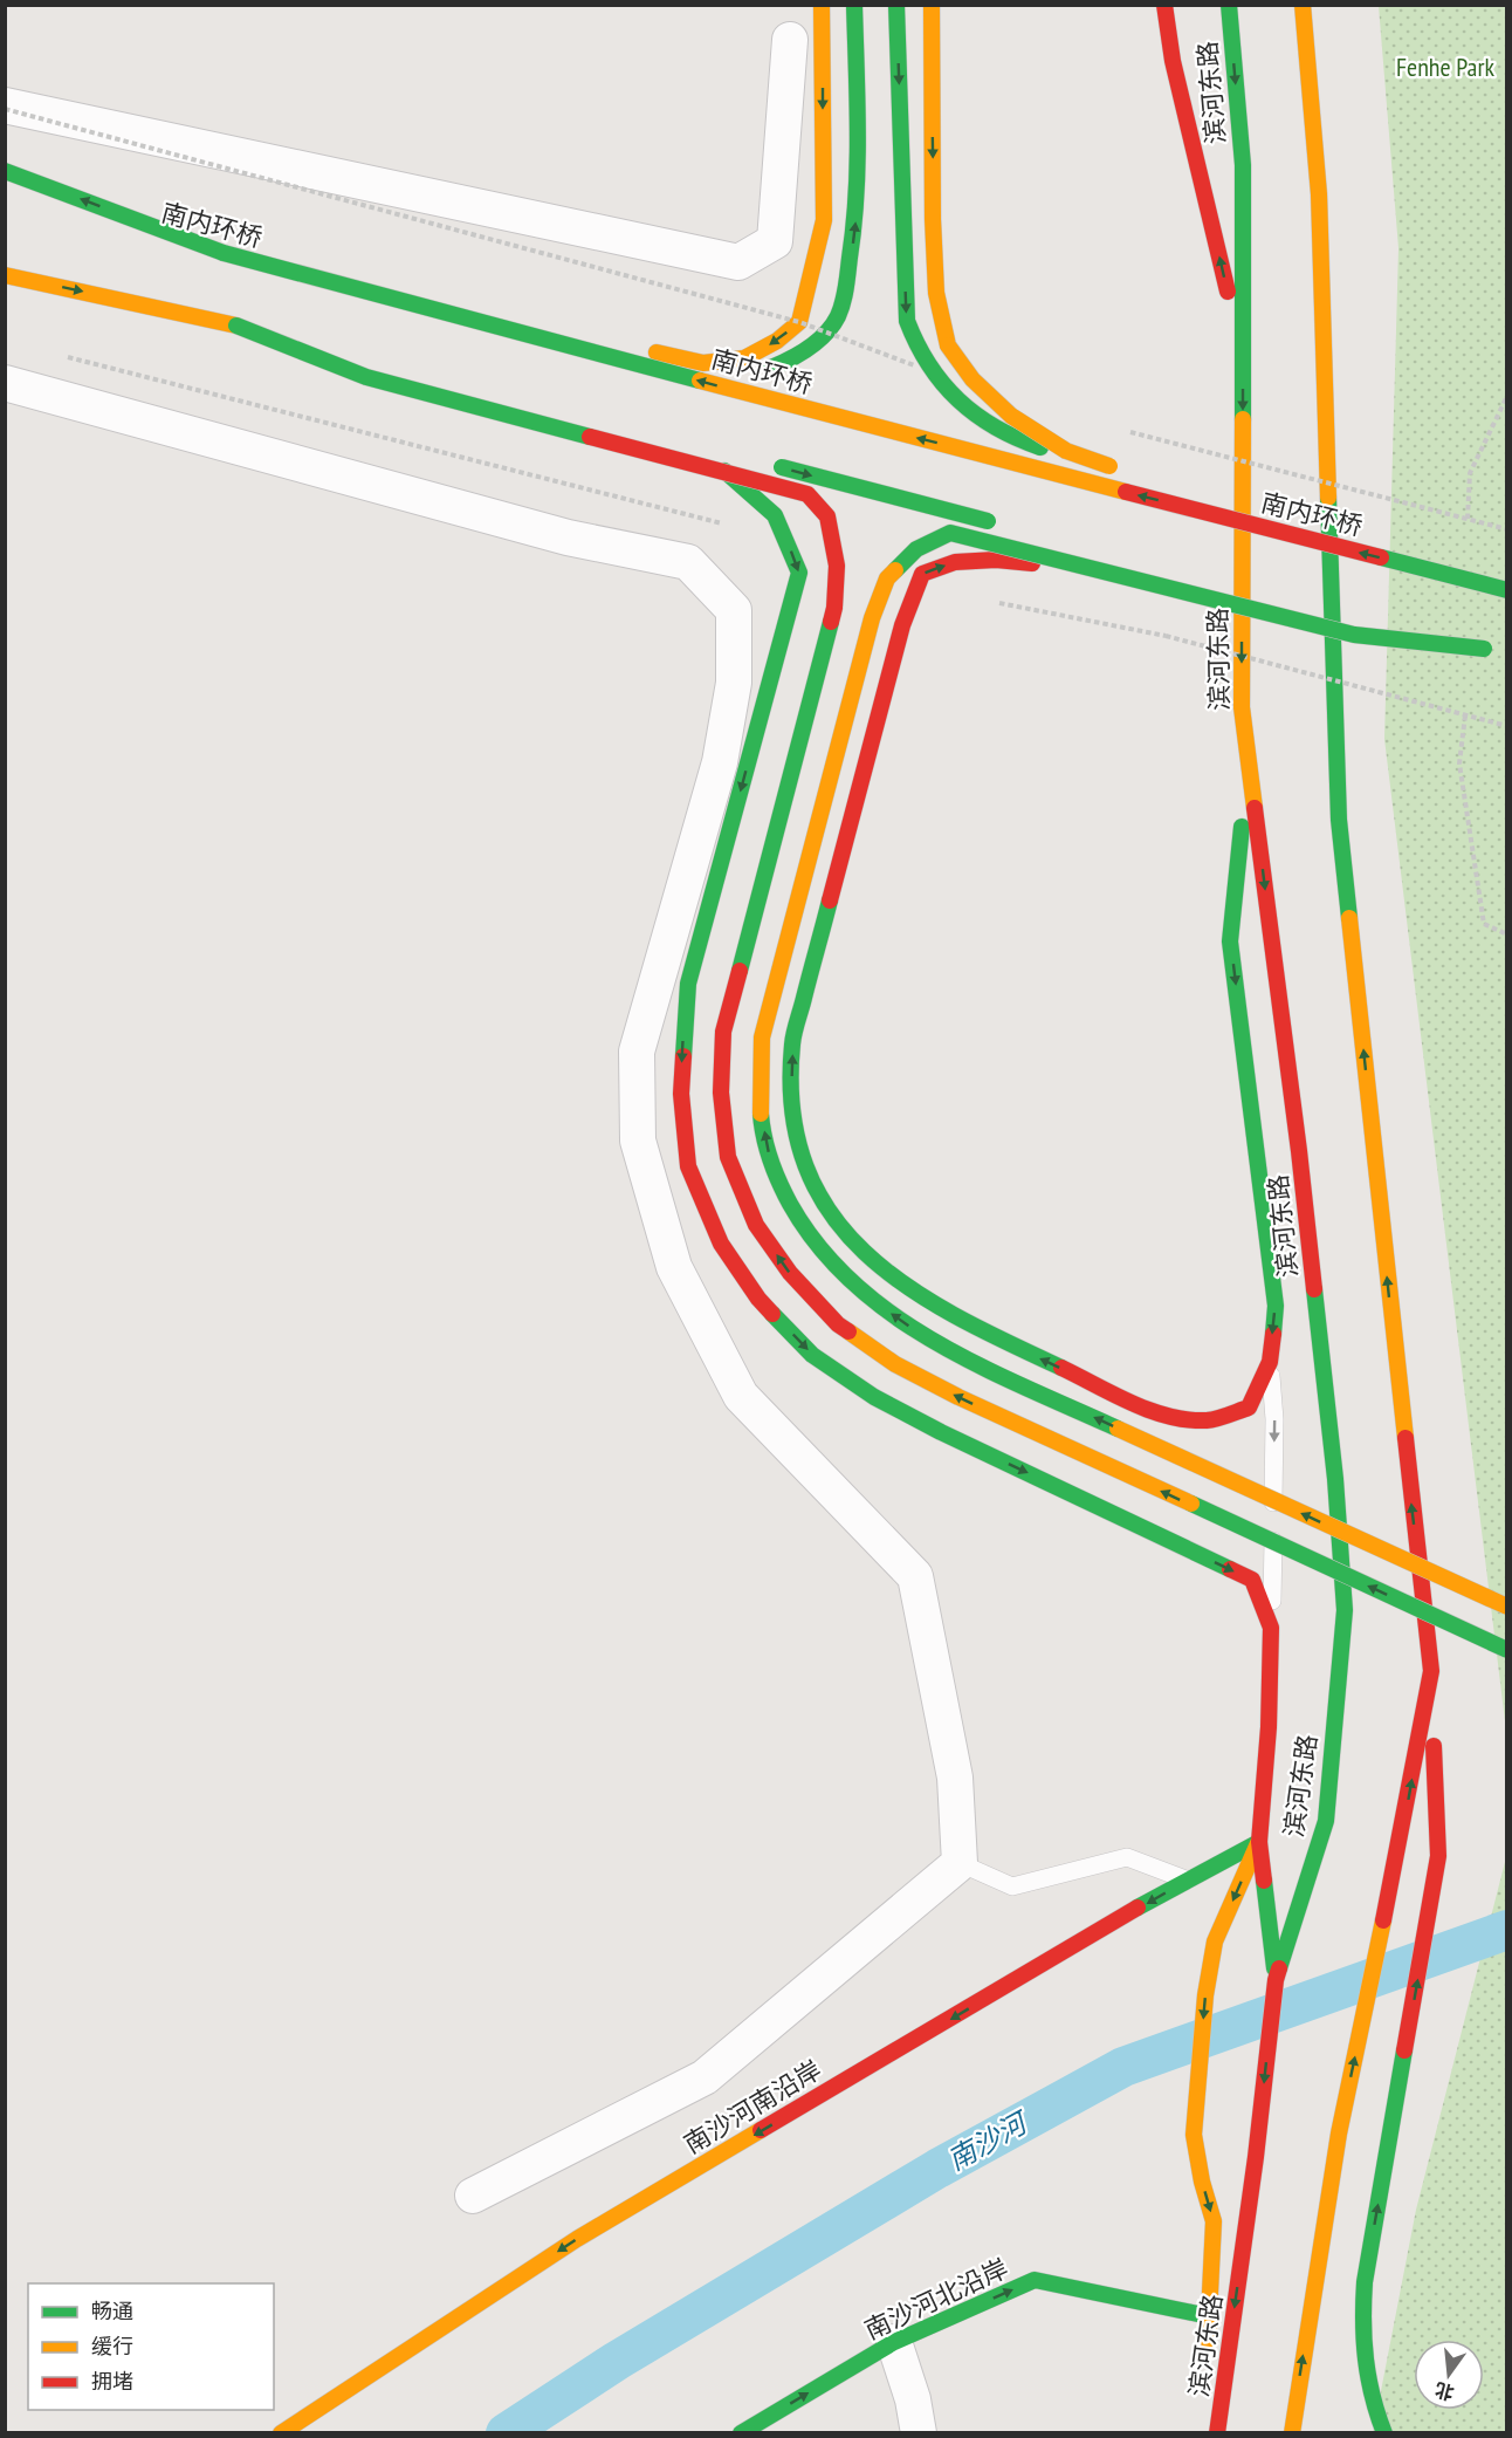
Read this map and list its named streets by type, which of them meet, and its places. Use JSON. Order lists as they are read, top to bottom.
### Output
{
  "streets": {
    "main road": [
      "滨河东路",
      "南内环桥",
      "南沙河南沿岸",
      "南沙河北沿岸"
    ]
  },
  "one_way": ["南沙河南沿岸", "南沙河北沿岸"],
  "water": ["南沙河"],
  "parks": ["Fenhe Park"],
  "legend": ["畅通", "缓行", "拥堵"],
  "north": "bottom"
}
